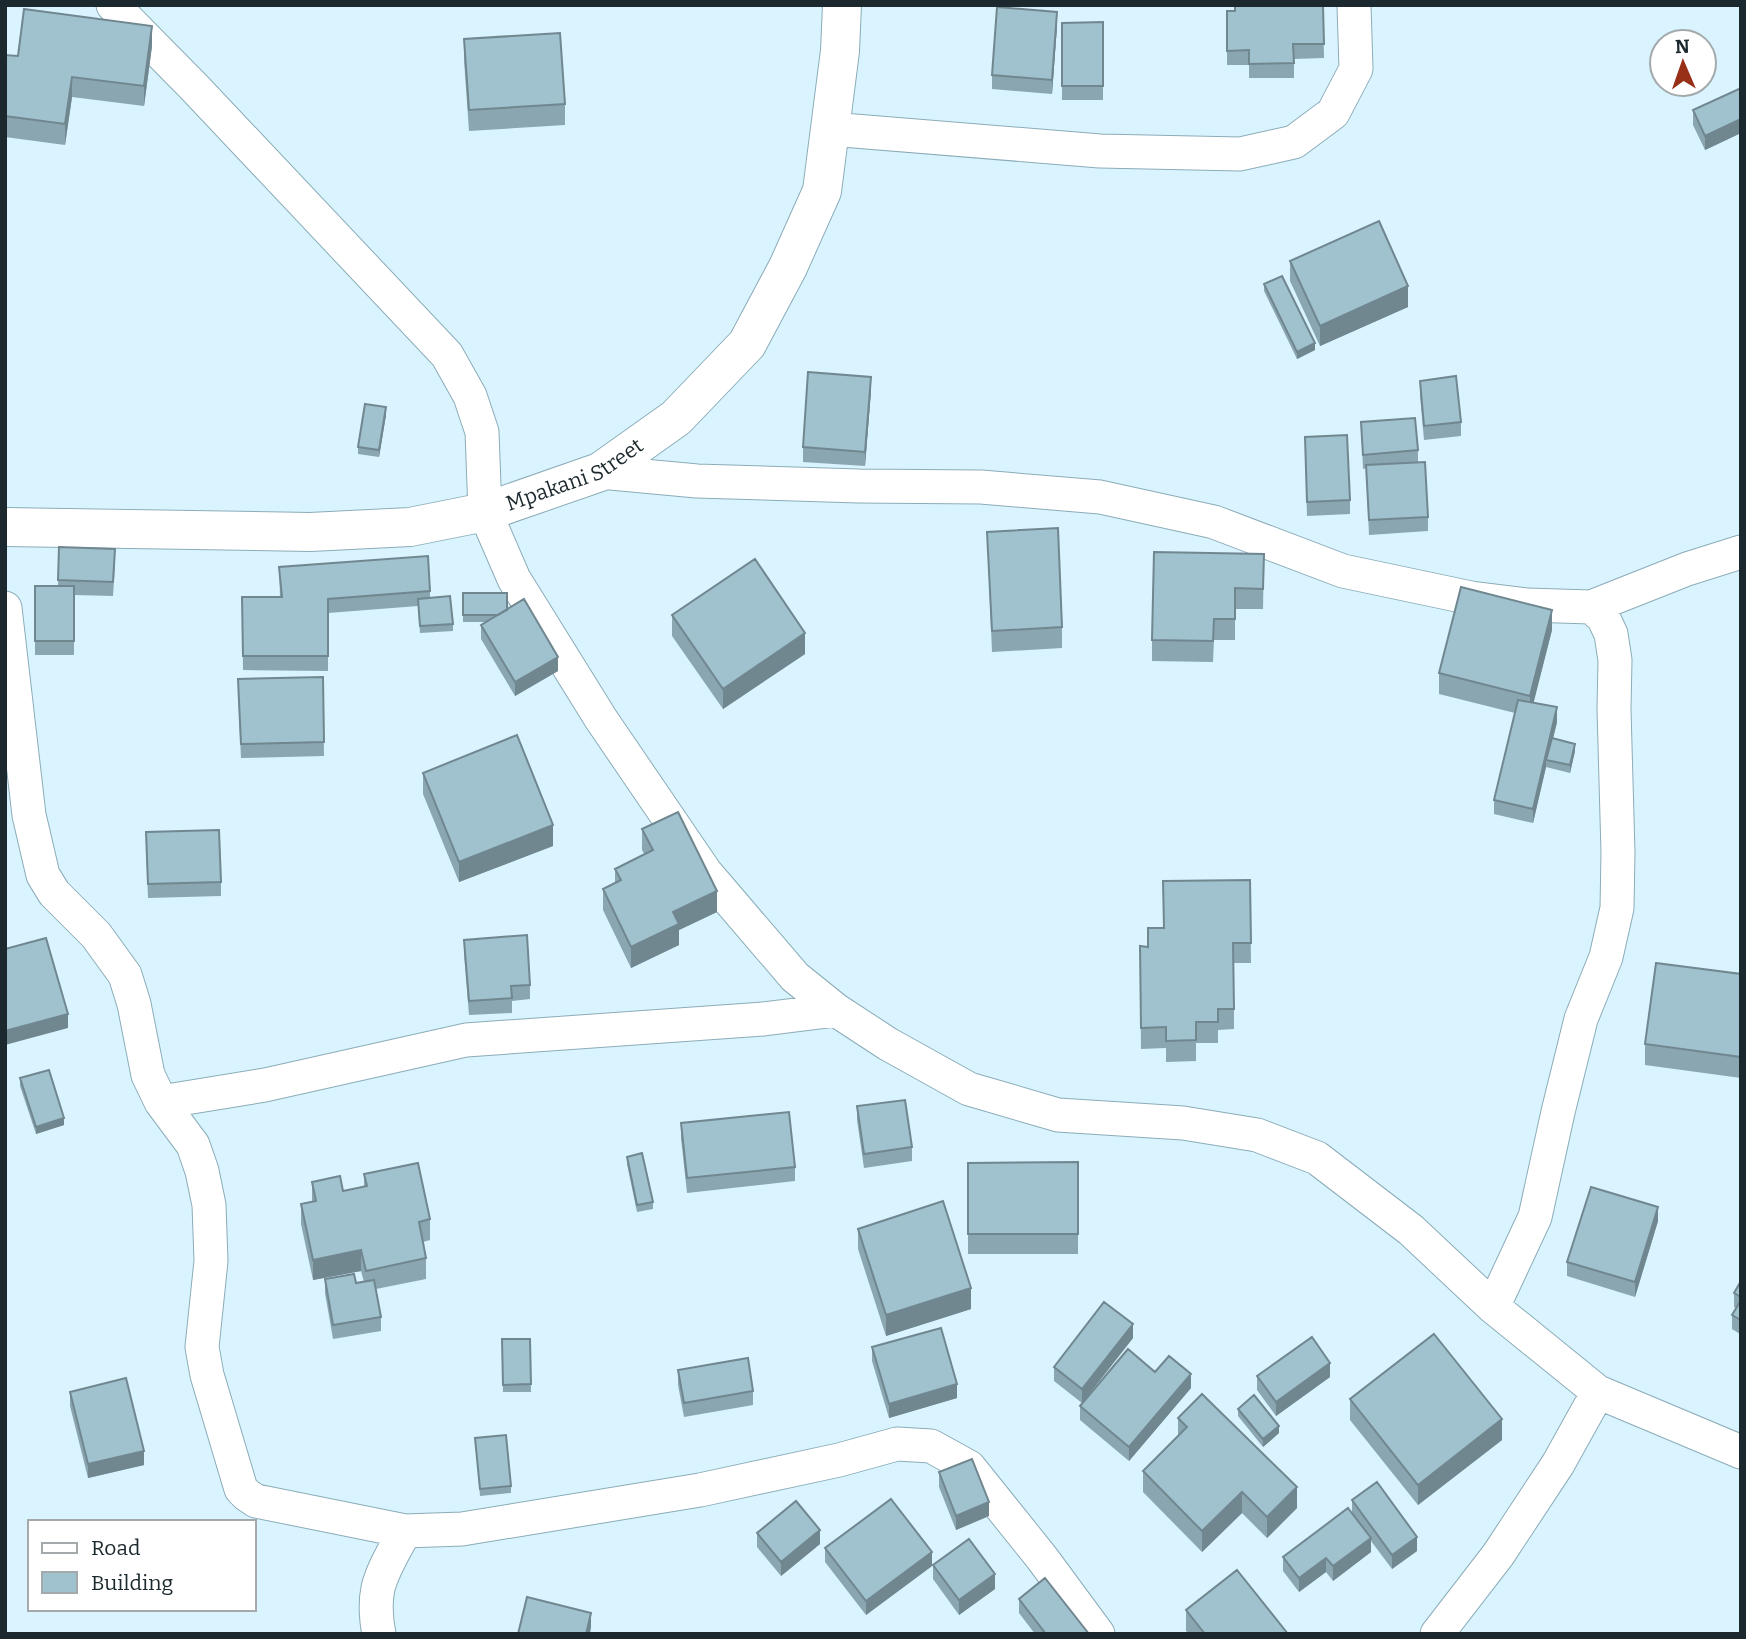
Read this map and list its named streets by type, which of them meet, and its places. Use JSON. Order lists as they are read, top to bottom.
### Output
{
  "streets": {
    "street": ["Mpakani Street"]
  },
  "legend": ["Road", "Building"],
  "north": "top"
}
